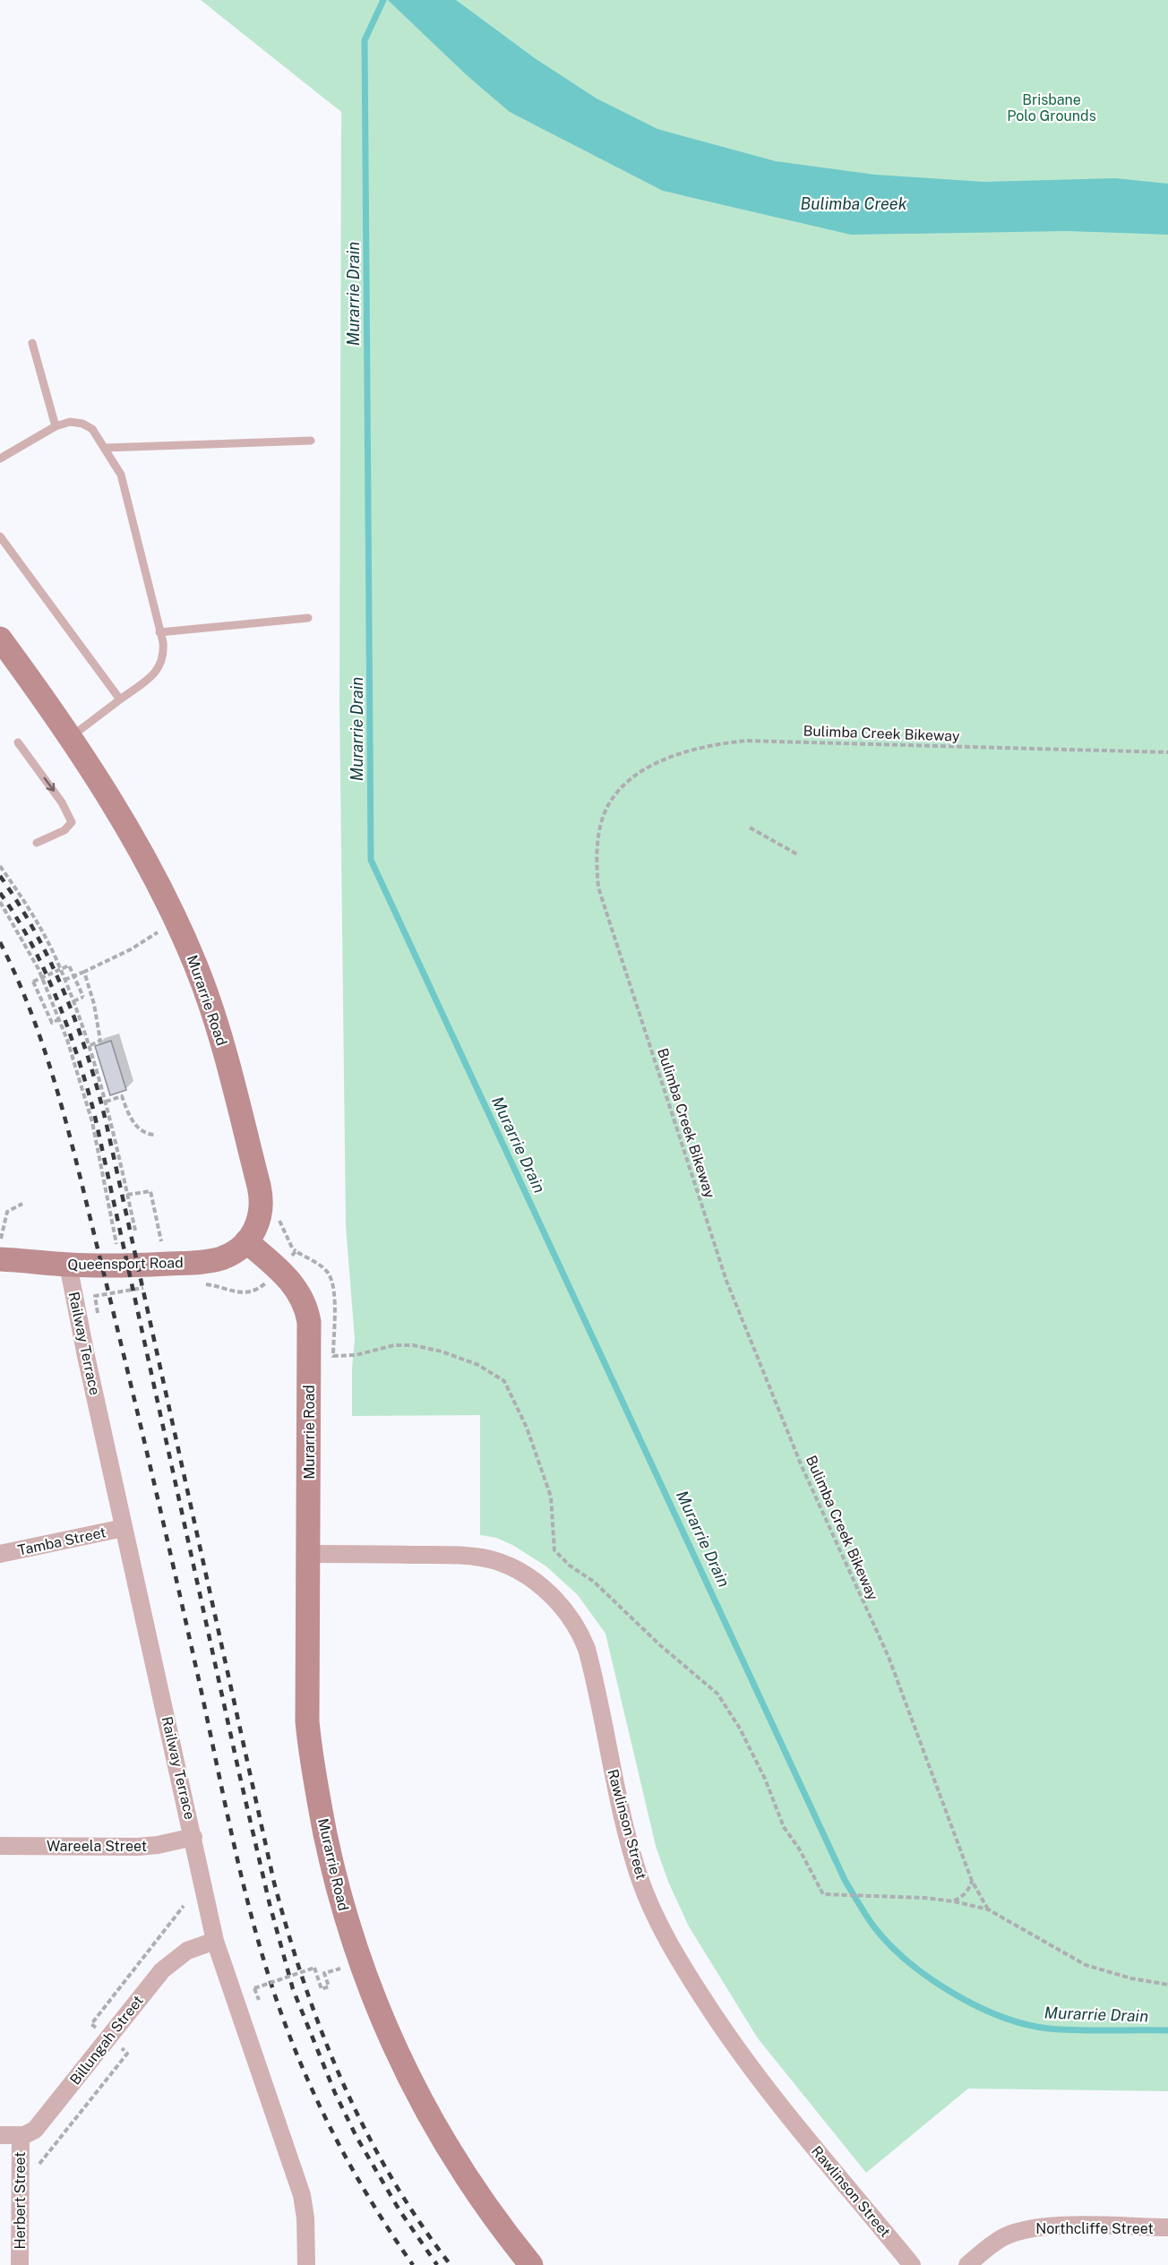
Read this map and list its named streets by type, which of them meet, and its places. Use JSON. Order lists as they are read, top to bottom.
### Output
{
  "streets": {
    "street": [
      "Murarrie Road",
      "Queensport Road",
      "Railway Terrace",
      "Tamba Street",
      "Rawlinson Street",
      "Wareela Street",
      "Billungah Street",
      "Herbert Street",
      "Northcliffe Street"
    ],
    "path": ["Bulimba Creek Bikeway"]
  },
  "crossings": [
    ["Murarrie Road", "Queensport Road"],
    ["Murarrie Road", "Rawlinson Street"],
    ["Queensport Road", "Railway Terrace"],
    ["Railway Terrace", "Tamba Street"],
    ["Railway Terrace", "Wareela Street"],
    ["Railway Terrace", "Billungah Street"],
    ["Billungah Street", "Herbert Street"]
  ],
  "water": ["Bulimba Creek", "Murarrie Drain"],
  "parks": ["Brisbane Polo Grounds"]
}
